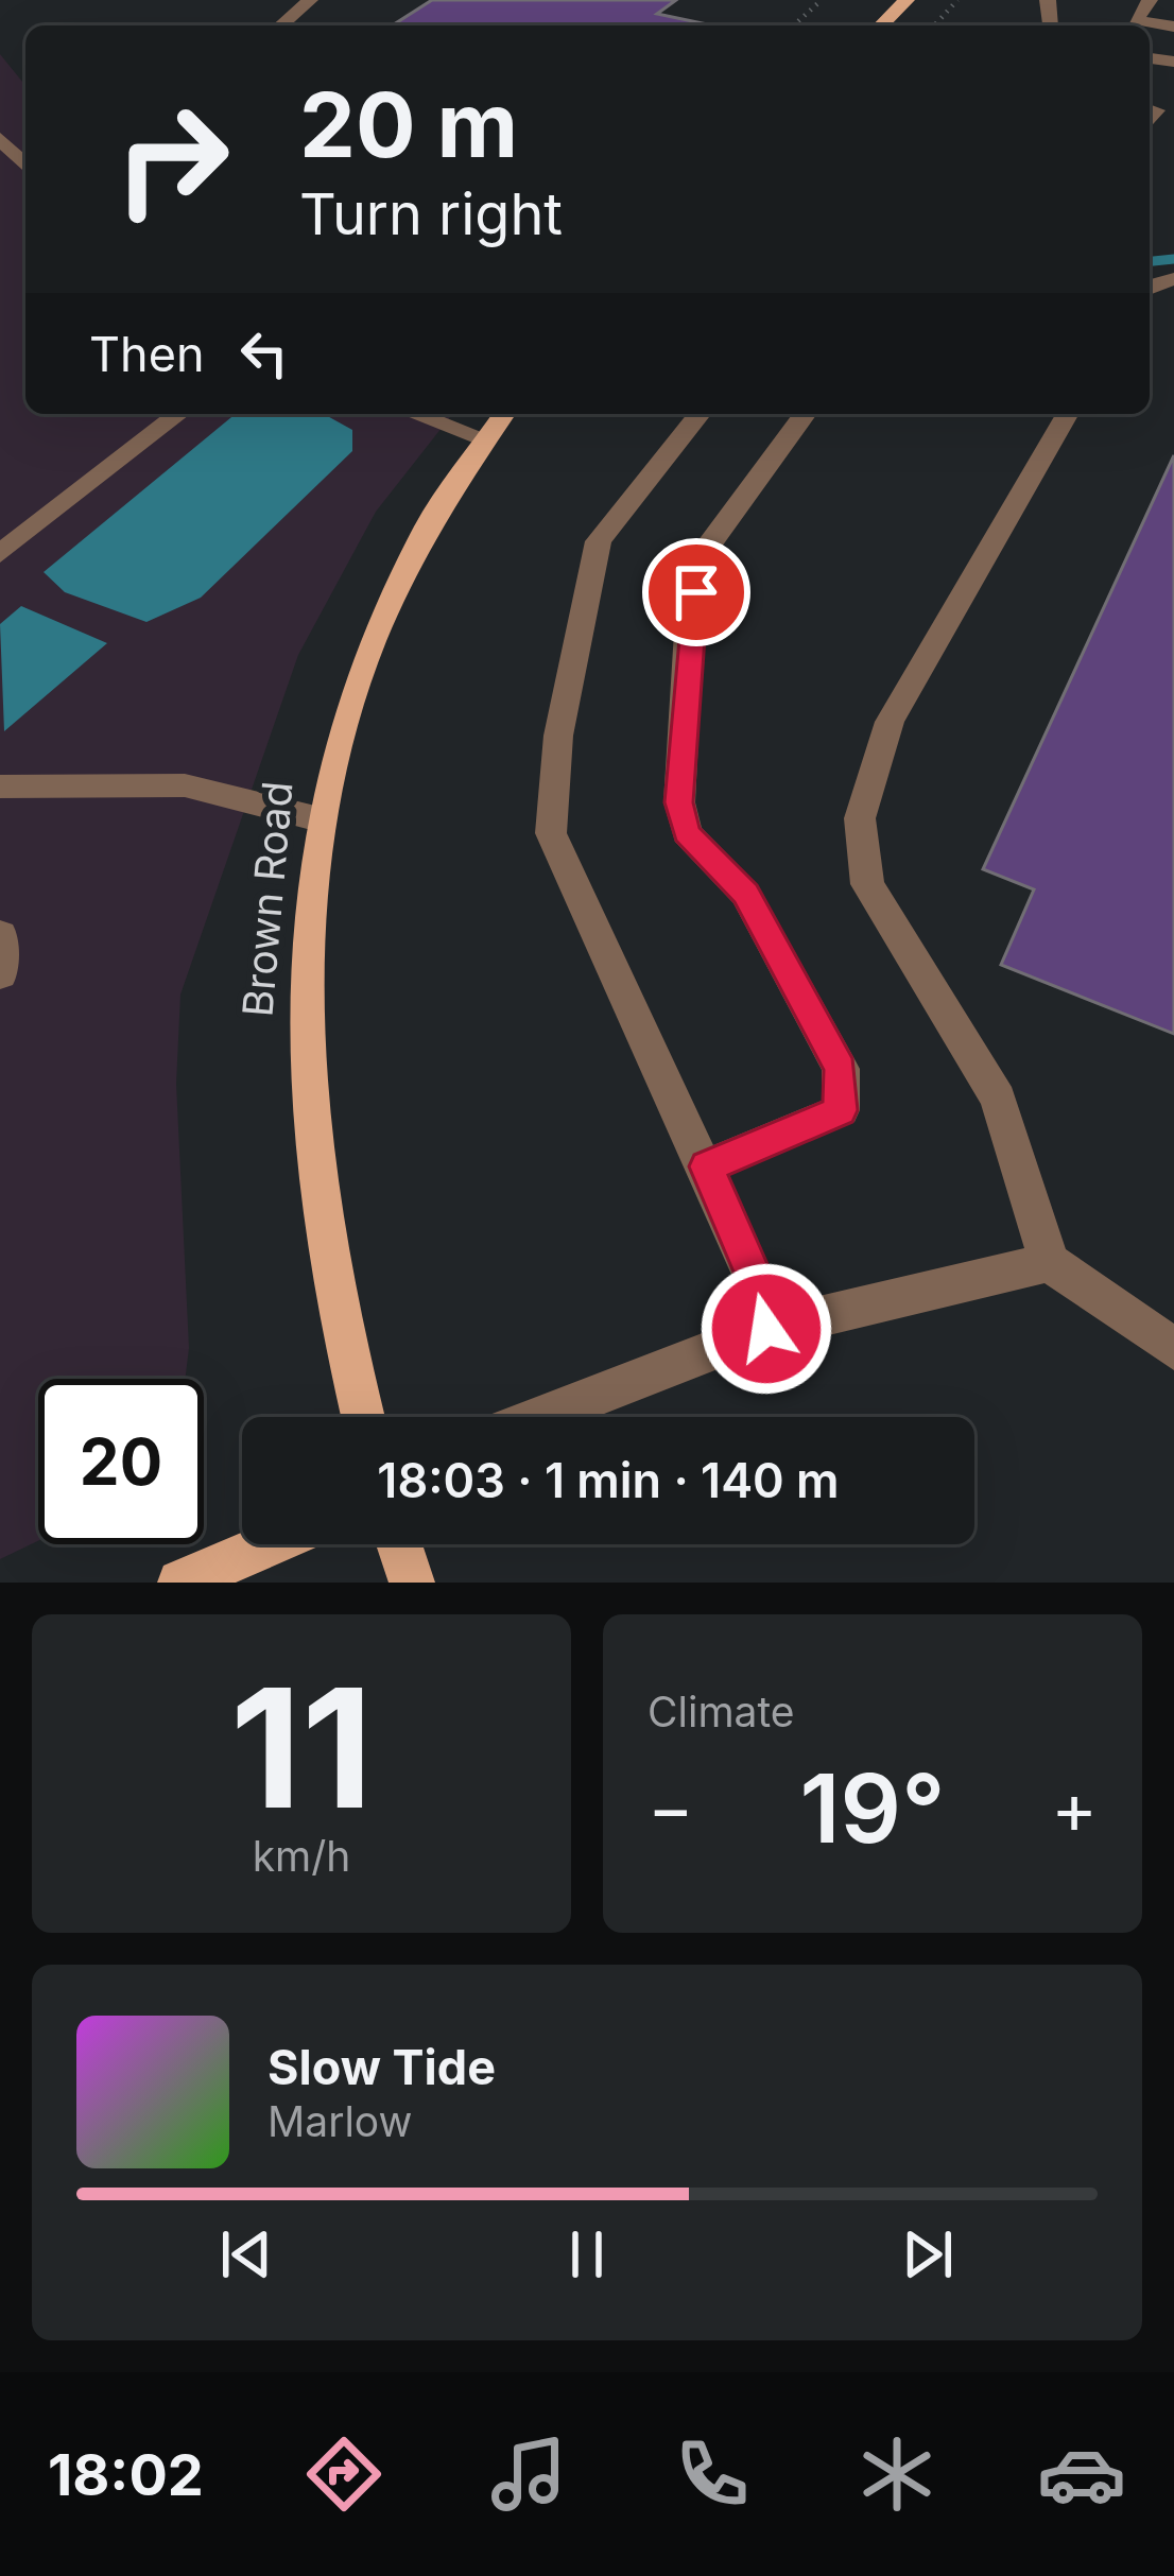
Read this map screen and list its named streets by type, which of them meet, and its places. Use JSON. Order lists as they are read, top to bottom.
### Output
{
  "streets": {
    "main road": ["Brown Road"]
  },
  "page": {
    "turn": ["20 m", "Turn right"],
    "then": "Then",
    "limit": "20",
    "trip": "18:03 · 1 min · 140 m",
    "tile": [
      ["11", "km/h"],
      "Climate"
    ],
    "heat": ["−", "19°", "+"],
    "song": ["Slow Tide", "Marlow"],
    "tabs": "18:02"
  }
}
